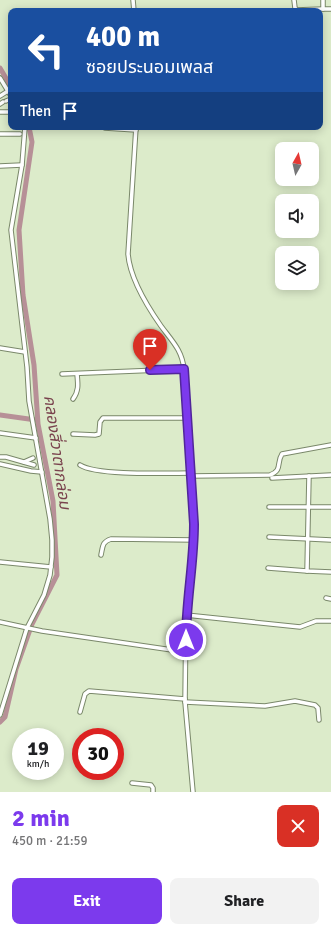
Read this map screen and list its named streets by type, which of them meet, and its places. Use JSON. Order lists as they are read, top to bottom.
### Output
{
  "water": ["คลองสี่วาตากล่อม"],
  "north": "top",
  "page": {
    "turn": ["400 m", "ซอยประนอมเพลส"],
    "then": "Then",
    "speed": "19 km/h",
    "limit": "30",
    "heading": ["2 min", "450 m · 21:59"],
    "buttons": ["Exit", "Share"]
  }
}
